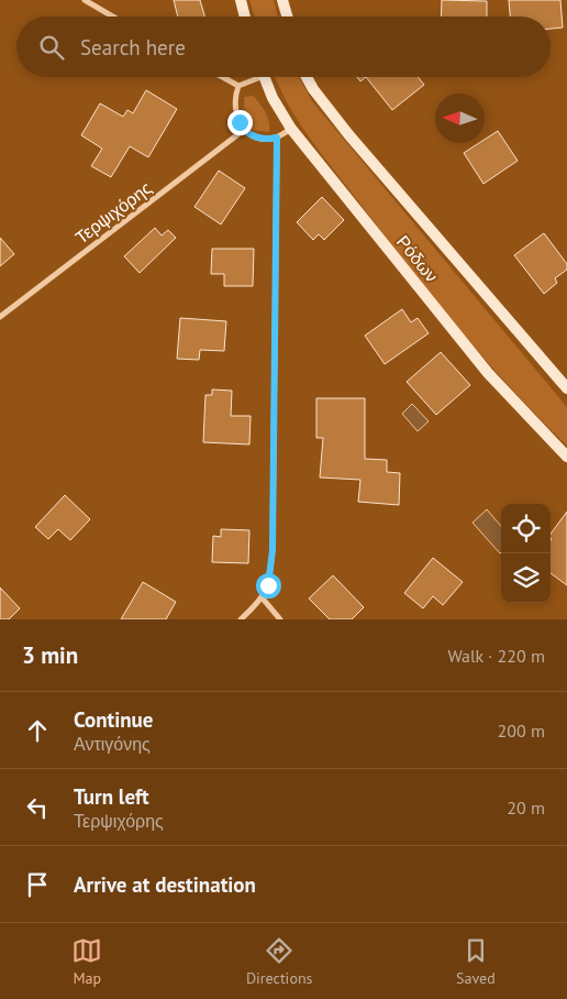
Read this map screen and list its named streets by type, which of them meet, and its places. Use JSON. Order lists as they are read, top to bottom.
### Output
{
  "streets": {
    "street": ["Τερψιχόρης", "Ρόδων"]
  },
  "north": "left",
  "page": {
    "search": "Search here",
    "heading": ["3 min", "Walk · 220 m"],
    "list": [
      ["Continue", "Αντιγόνης", "200 m"],
      ["Turn left", "Τερψιχόρης", "20 m"],
      "Arrive at destination"
    ],
    "nav": ["Map", "Directions", "Saved"]
  }
}
